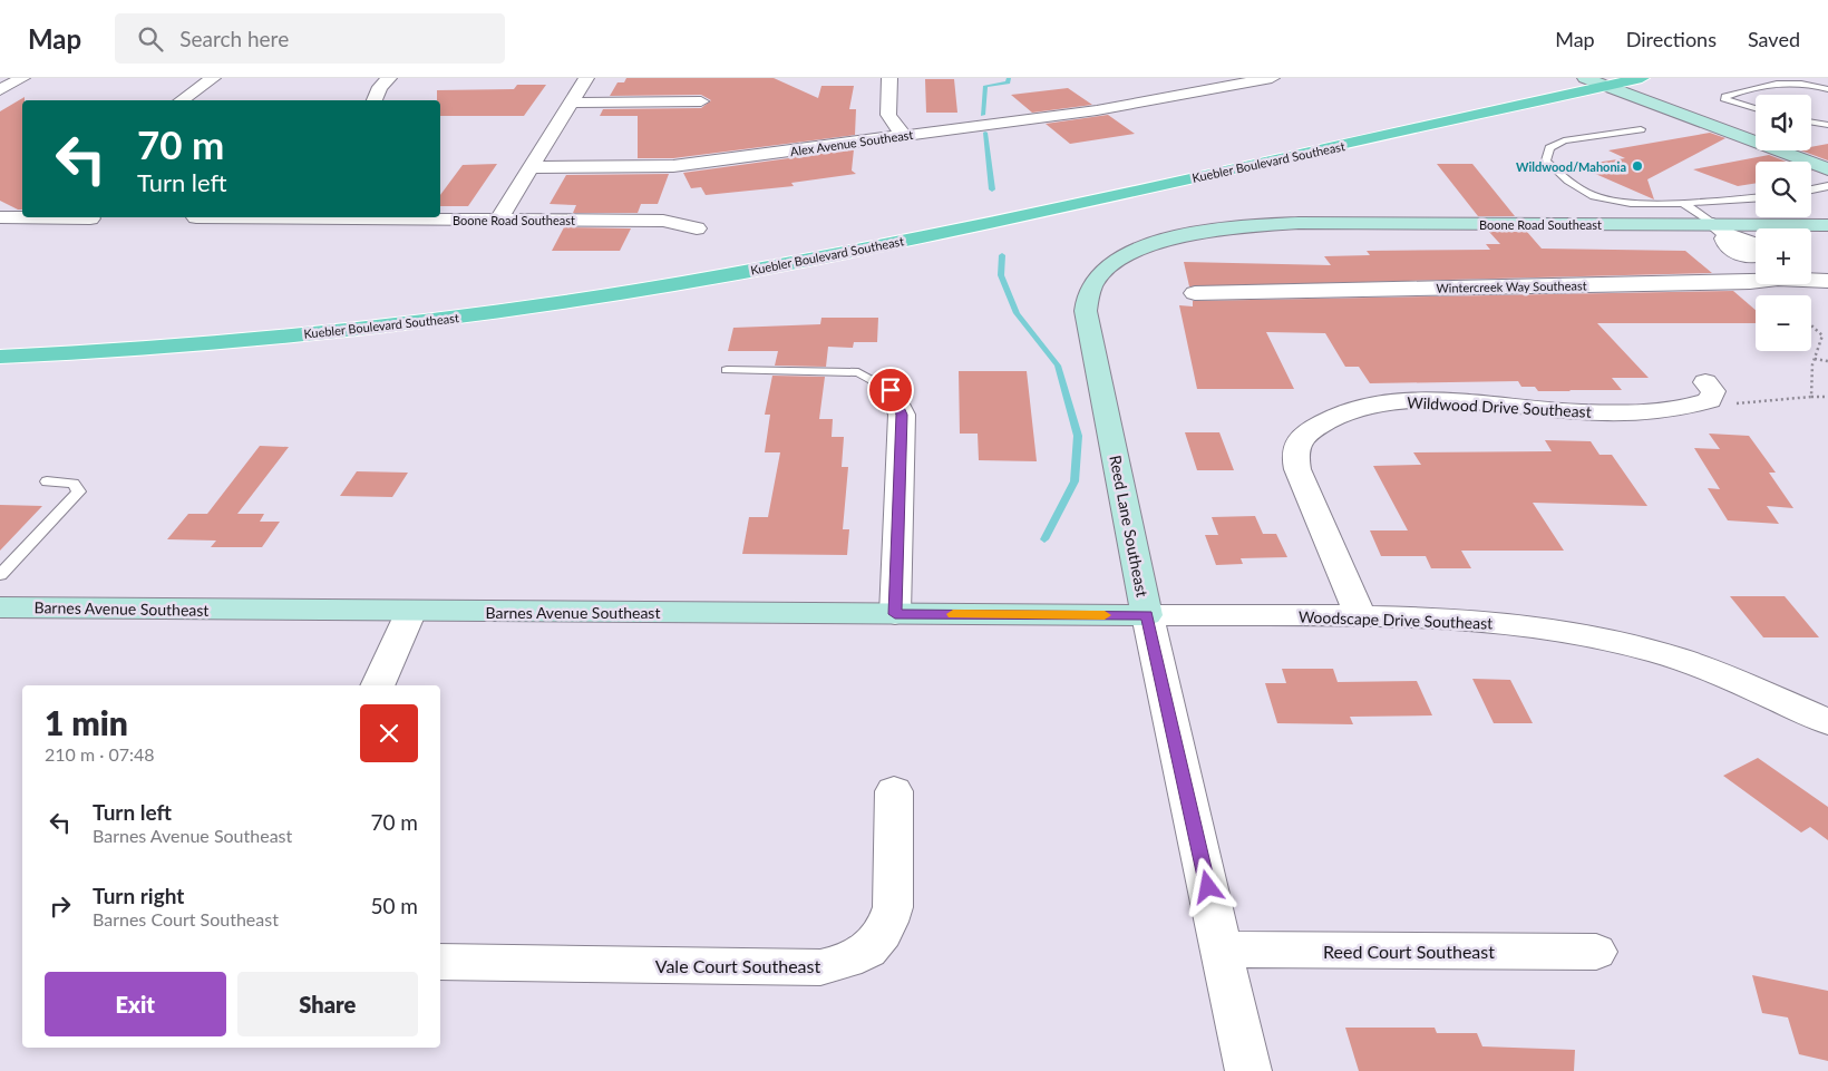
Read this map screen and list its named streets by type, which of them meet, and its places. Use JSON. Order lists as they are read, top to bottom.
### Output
{
  "streets": {
    "main road": ["Kuebler Boulevard Southeast"],
    "street": [
      "Alex Avenue Southeast",
      "Boone Road Southeast",
      "Wintercreek Way Southeast",
      "Wildwood Drive Southeast",
      "Reed Lane Southeast",
      "Barnes Avenue Southeast",
      "Woodscape Drive Southeast",
      "Reed Court Southeast",
      "Vale Court Southeast"
    ]
  },
  "crossings": [
    ["Boone Road Southeast", "Reed Lane Southeast"],
    ["Wildwood Drive Southeast", "Woodscape Drive Southeast"],
    ["Reed Lane Southeast", "Barnes Avenue Southeast"],
    ["Reed Lane Southeast", "Woodscape Drive Southeast"],
    ["Reed Lane Southeast", "Reed Court Southeast"],
    ["Barnes Avenue Southeast", "Woodscape Drive Southeast"]
  ],
  "places": ["Wildwood/Mahonia"],
  "page": {
    "header": "Map",
    "search": "Search here",
    "nav": ["Map", "Directions", "Saved"],
    "map_buttons": ["+", "−"],
    "turn": ["70 m", "Turn left"],
    "heading": ["1 min", "210 m · 07:48"],
    "list": [
      {
        "name": "Turn left",
        "note": "Barnes Avenue Southeast",
        "value": "70 m"
      },
      {
        "name": "Turn right",
        "note": "Barnes Court Southeast",
        "value": "50 m"
      }
    ],
    "buttons": ["Exit", "Share"]
  }
}
